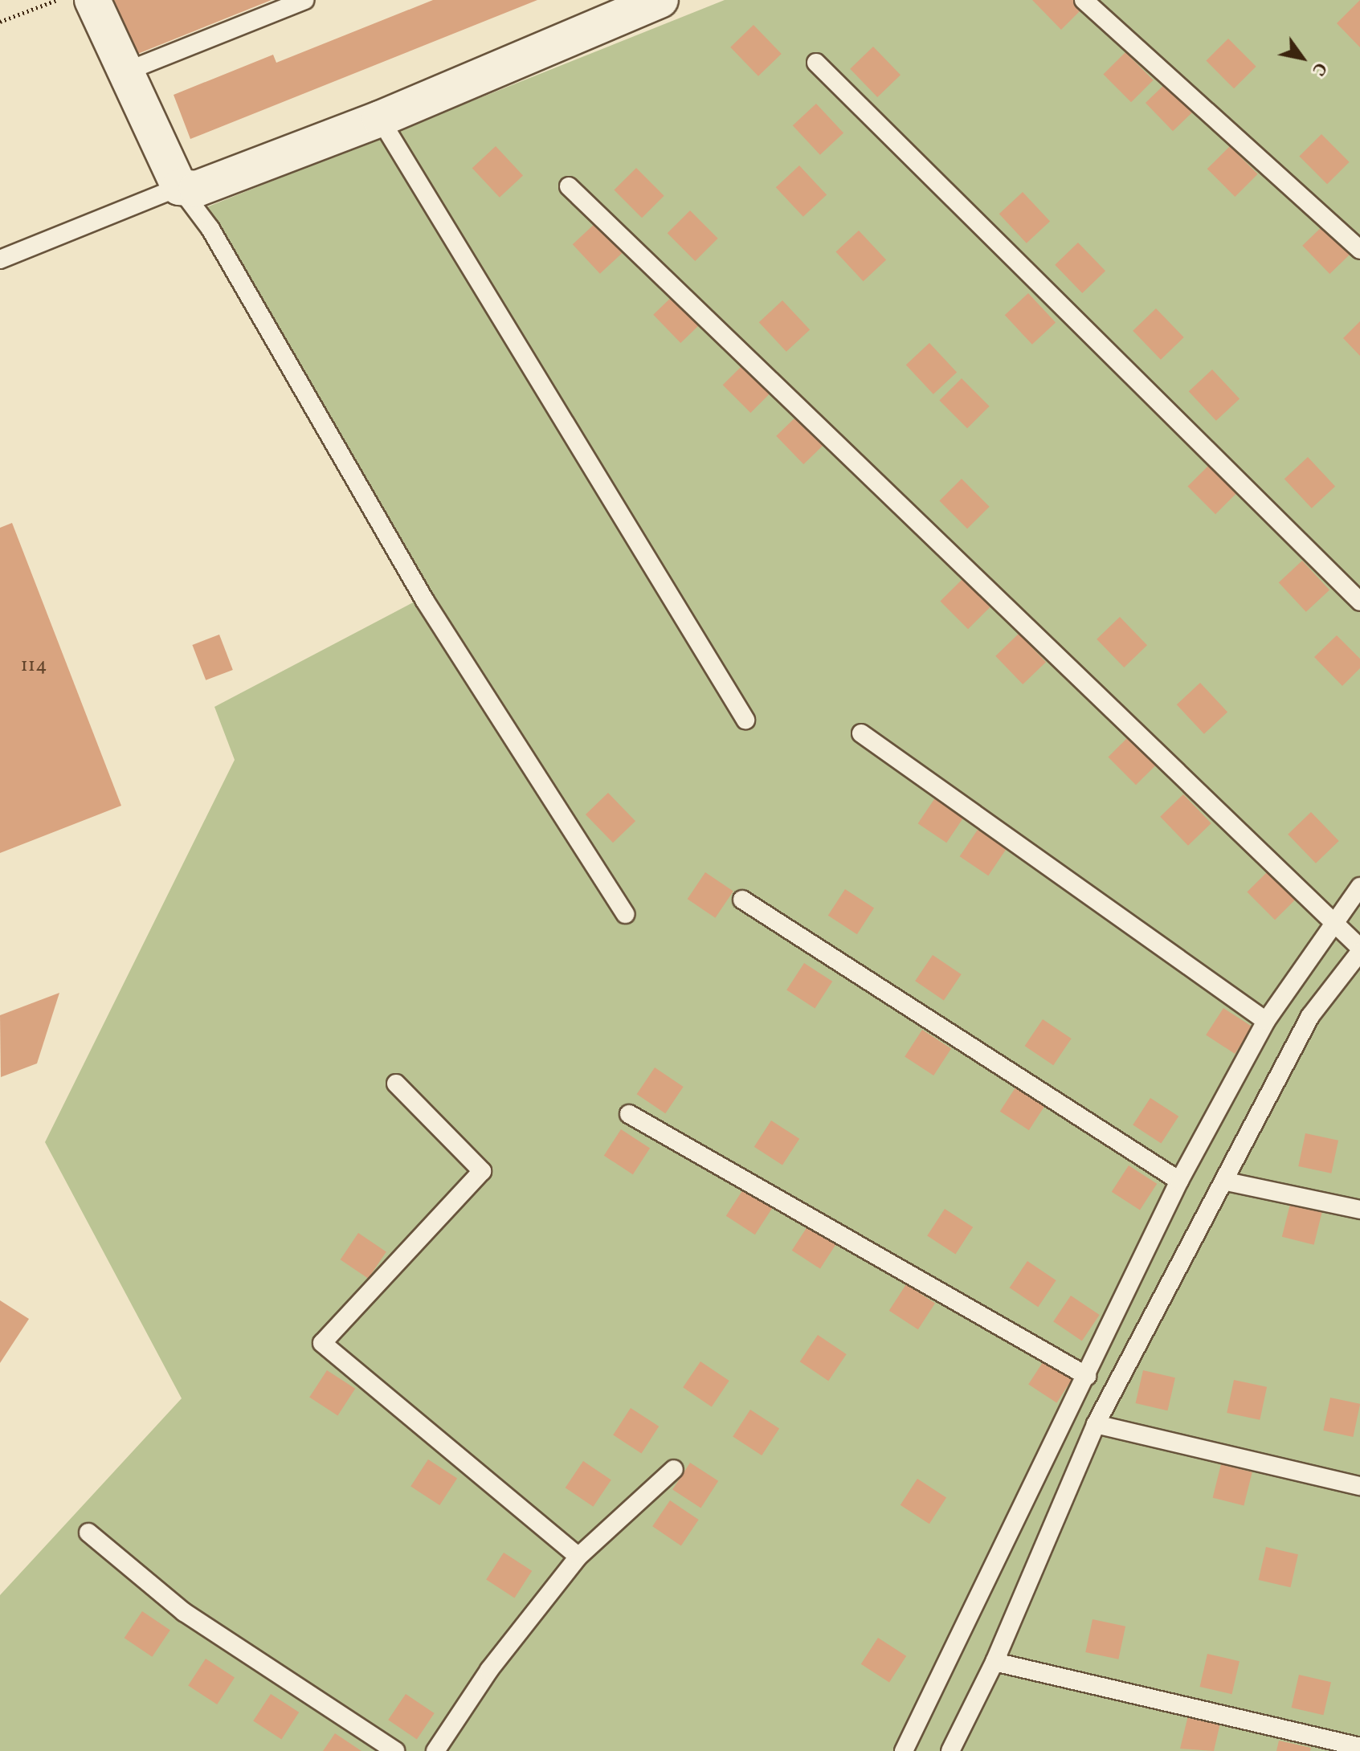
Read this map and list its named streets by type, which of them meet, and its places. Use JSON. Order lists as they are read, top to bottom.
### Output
{
  "house_numbers": ["114"],
  "north": "bottom right"
}
